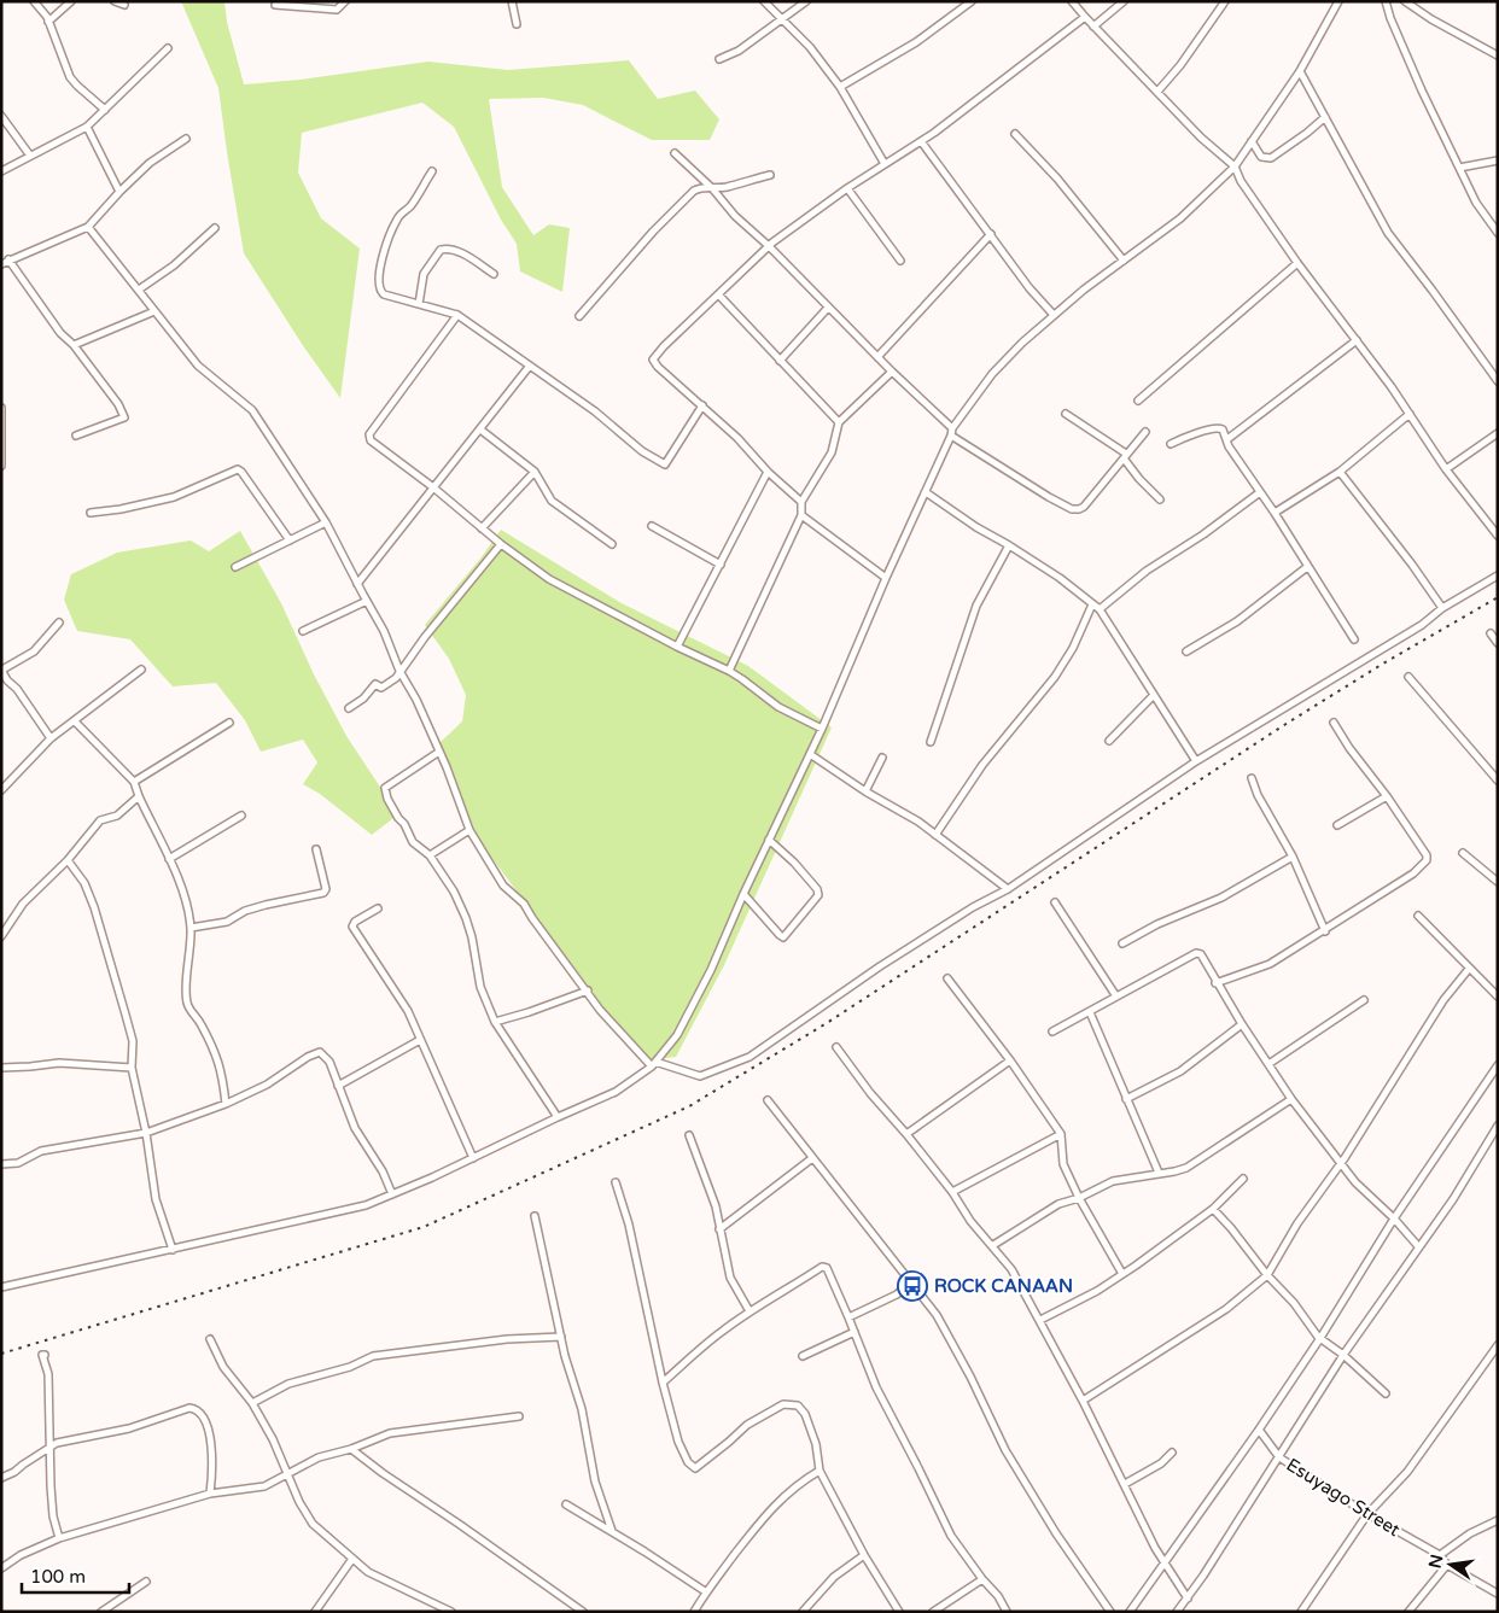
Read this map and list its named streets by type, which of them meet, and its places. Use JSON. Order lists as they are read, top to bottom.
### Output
{
  "streets": {
    "street": ["Esuyago Street"]
  },
  "places": {
    "bus stop": ["ROCK CANAAN"]
  },
  "scale_bar": "100 m",
  "north": "left"
}
